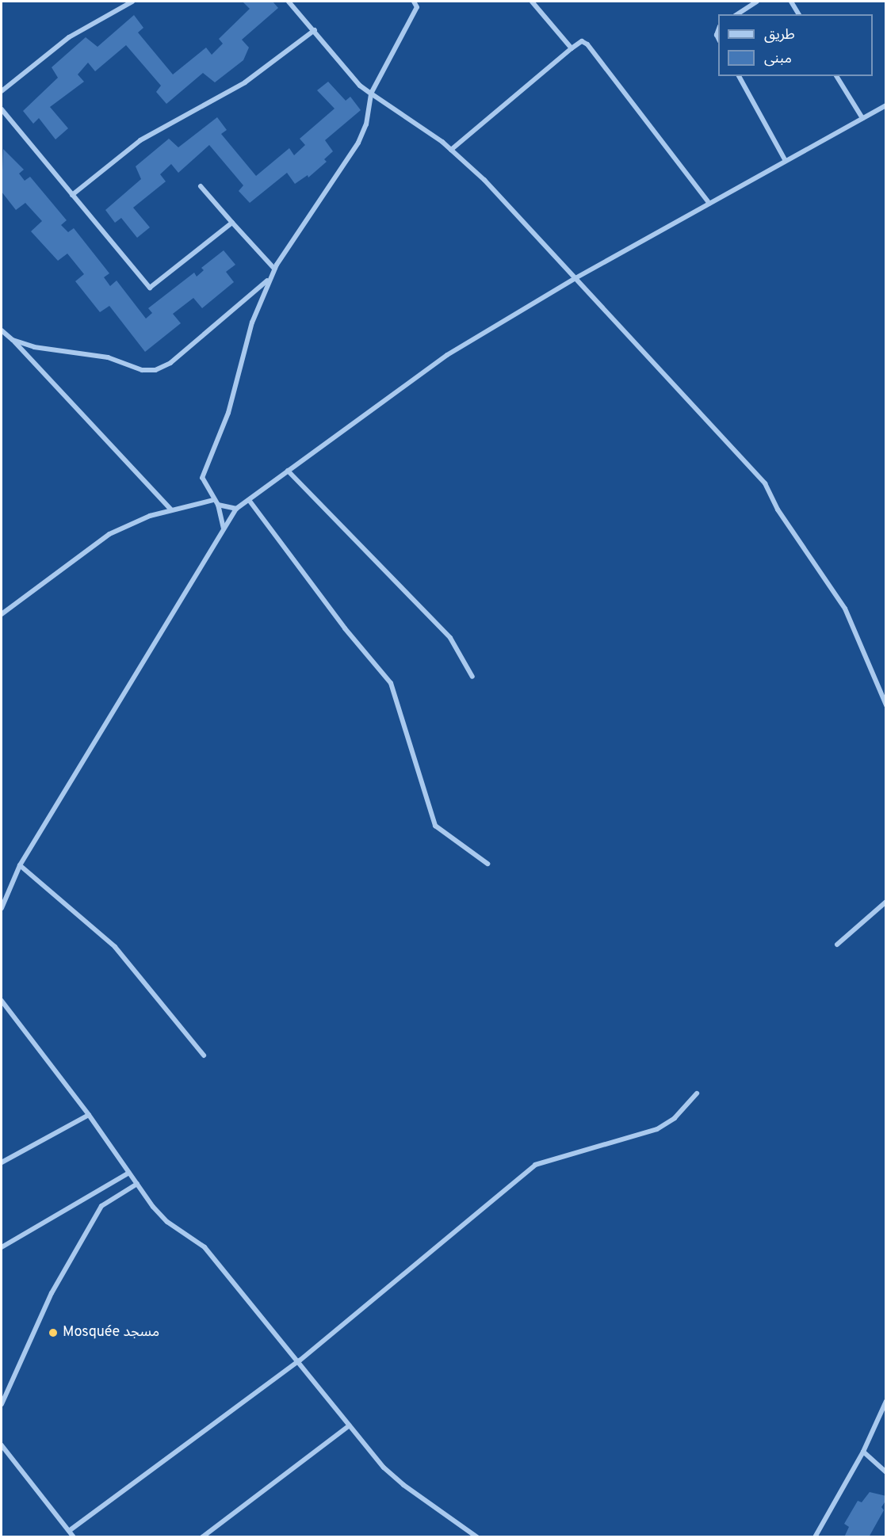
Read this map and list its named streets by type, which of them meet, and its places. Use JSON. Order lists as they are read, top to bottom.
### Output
{
  "places": ["Mosquée مسجد"],
  "legend": ["طريق", "مبنى"]
}
